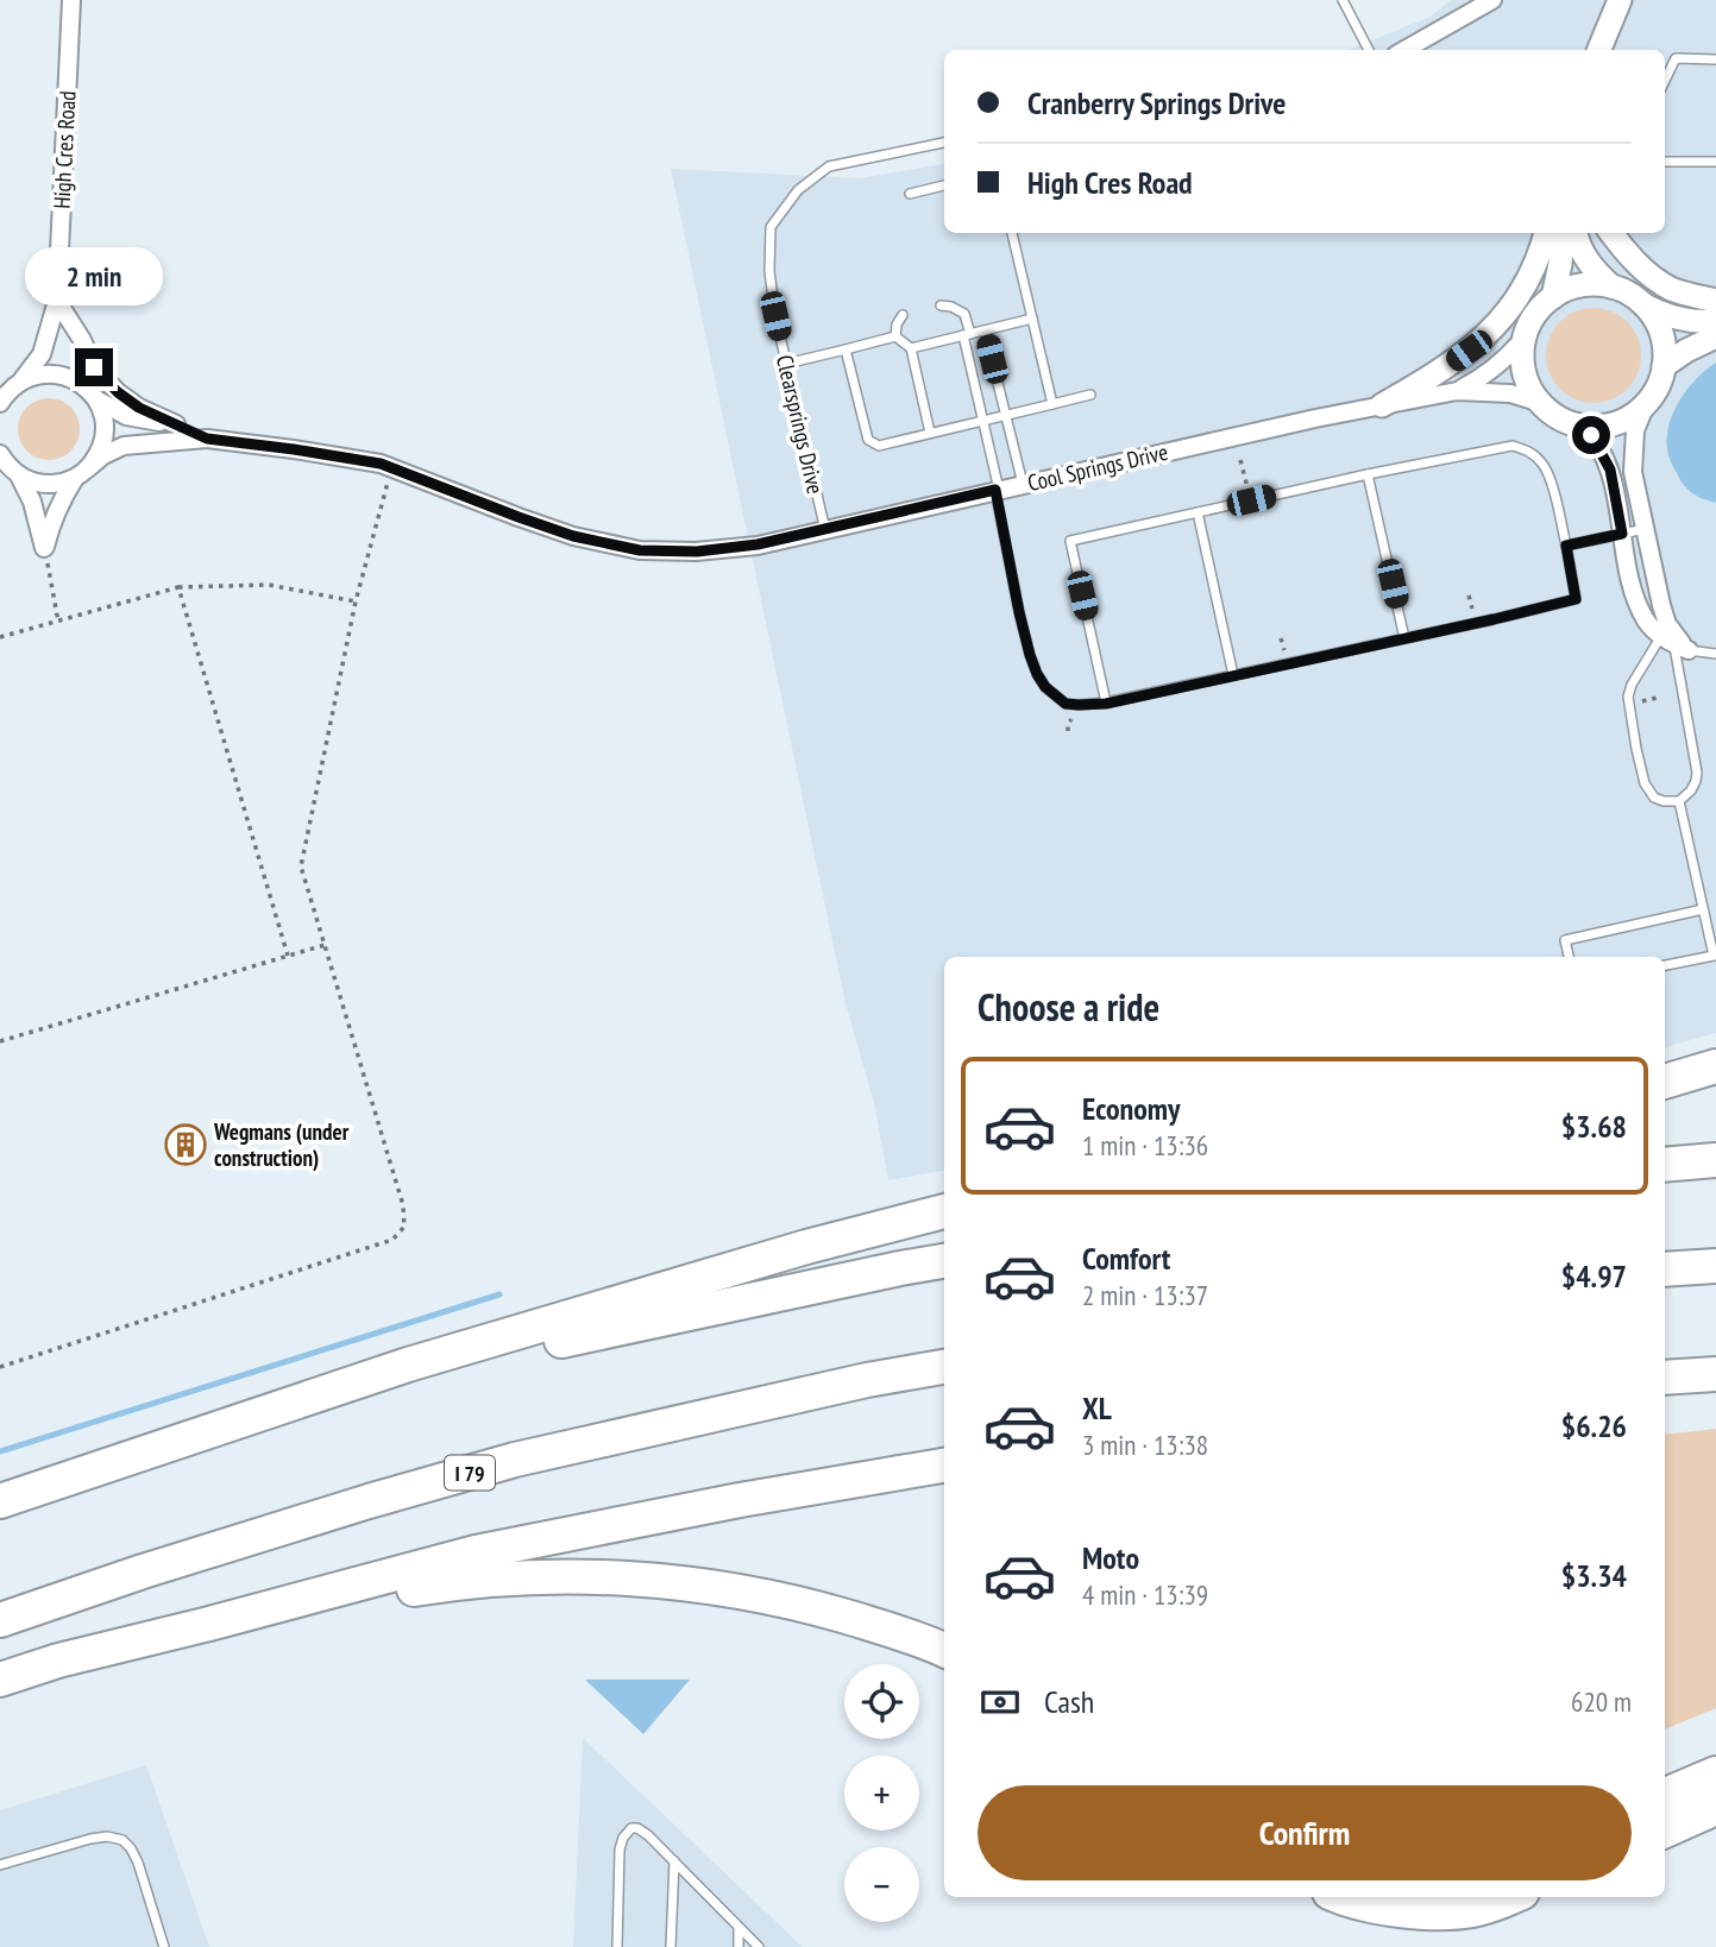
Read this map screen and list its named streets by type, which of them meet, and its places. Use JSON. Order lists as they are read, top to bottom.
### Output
{
  "streets": {
    "highway": ["I 79"],
    "street": ["High Cres Road", "Cool Springs Drive"],
    "lane": ["Clearsprings Drive"]
  },
  "crossings": [
    ["High Cres Road", "Cool Springs Drive"],
    ["Clearsprings Drive", "Cool Springs Drive"]
  ],
  "places": {
    "building": ["Wegmans (under construction)"]
  },
  "page": {
    "banner": ["Cranberry Springs Drive", "High Cres Road"],
    "bubble": "2 min",
    "heading": "Choose a ride",
    "list": [
      {
        "name": "Economy",
        "note": "1 min · 13:36",
        "value": "$3.68"
      },
      {
        "name": "Comfort",
        "note": "2 min · 13:37",
        "value": "$4.97"
      },
      {
        "name": "XL",
        "note": "3 min · 13:38",
        "value": "$6.26"
      },
      {
        "name": "Moto",
        "note": "4 min · 13:39",
        "value": "$3.34"
      }
    ],
    "pay": ["Cash", "620 m"],
    "map_buttons": ["+", "−"],
    "buttons": "Confirm"
  }
}
